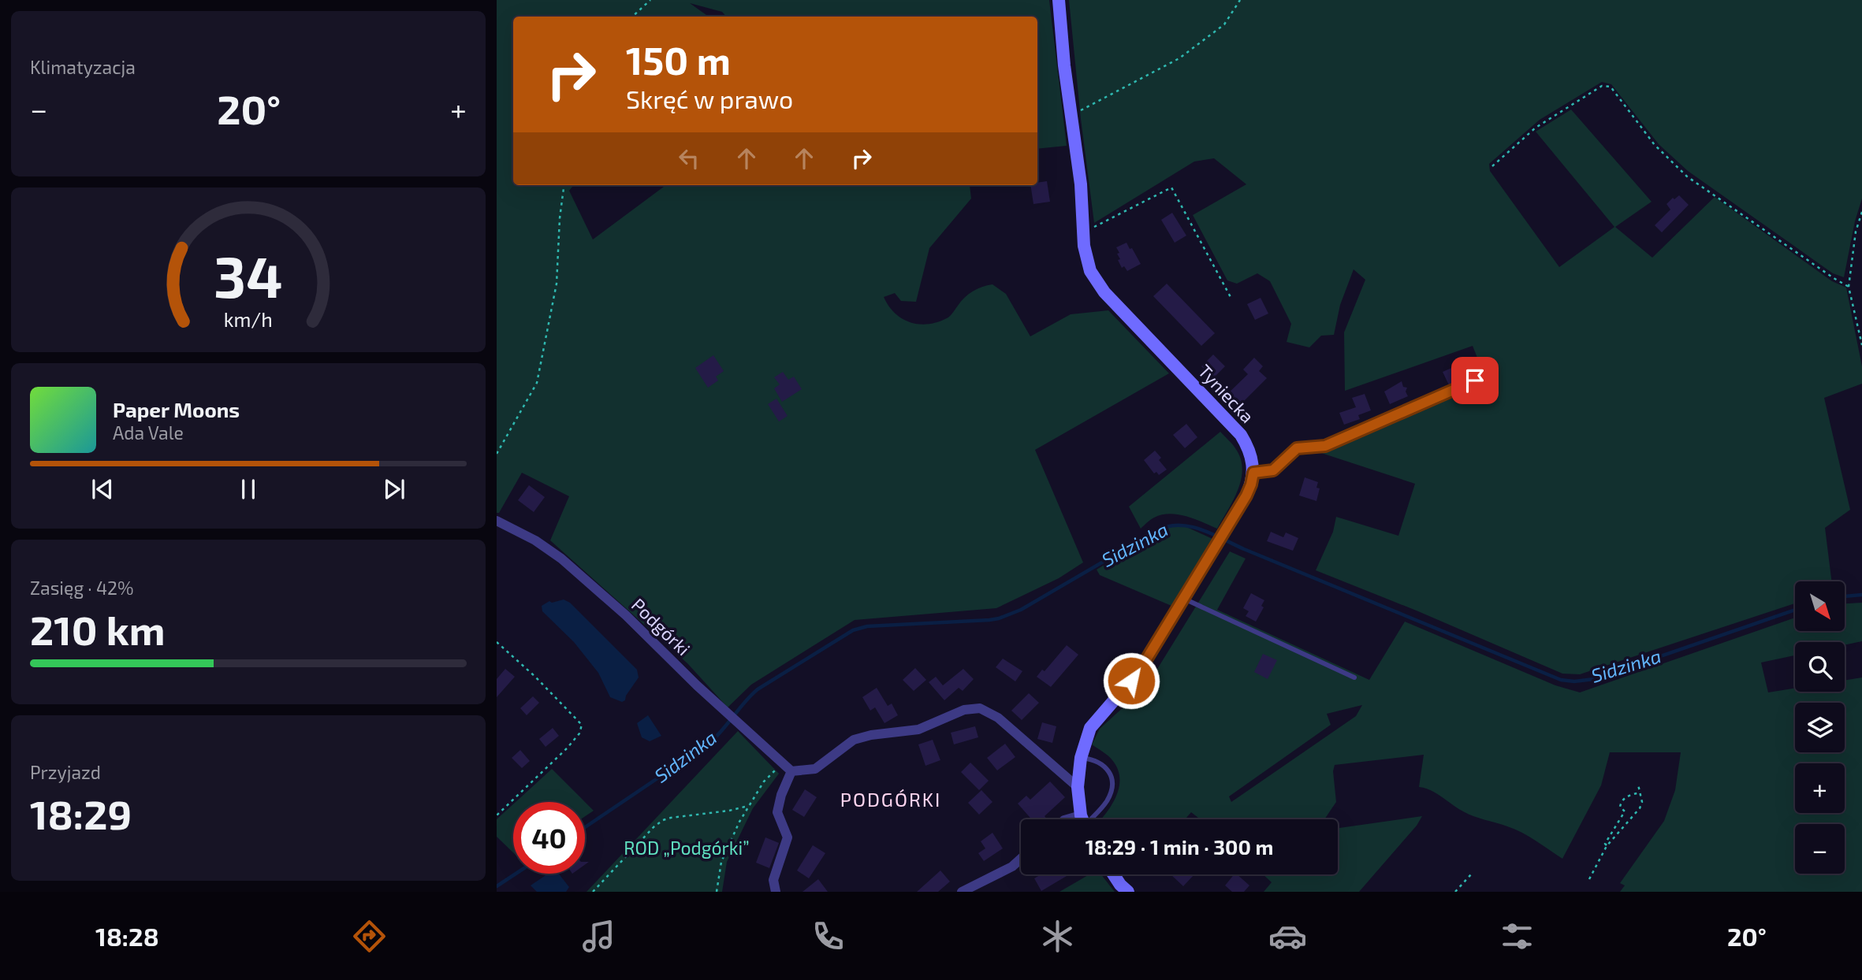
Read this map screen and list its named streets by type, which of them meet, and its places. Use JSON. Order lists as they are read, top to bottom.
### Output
{
  "streets": {
    "street": ["Tyniecka", "Podgórki"]
  },
  "districts": ["PODGÓRKI"],
  "water": ["Sidzinka"],
  "parks": ["ROD „Podgórki”"],
  "north": "bottom right",
  "page": {
    "tile": [
      "Klimatyzacja",
      ["Zasięg · 42%", "210 km"],
      ["Przyjazd", "18:29"]
    ],
    "turn": ["150 m", "Skręć w prawo"],
    "heat": ["−", "20°", "+"],
    "song": ["Paper Moons", "Ada Vale"],
    "map_buttons": ["+", "−"],
    "limit": "40",
    "trip": "18:29 · 1 min · 300 m",
    "tabs": ["18:28", "20°"],
    "gauge": ["34", "km/h"]
  }
}
